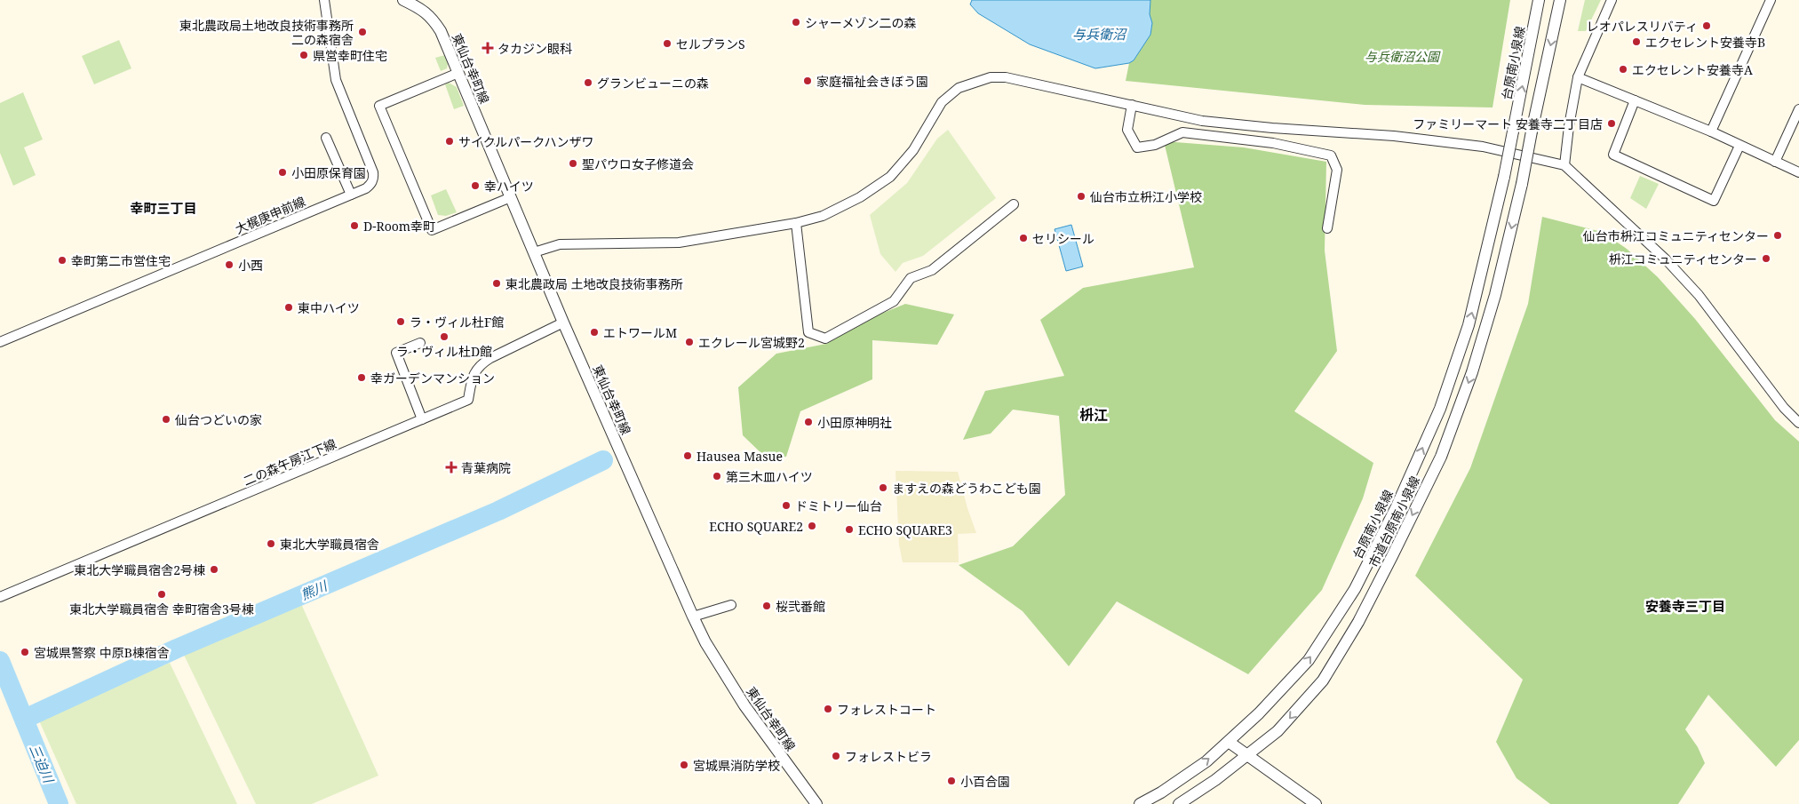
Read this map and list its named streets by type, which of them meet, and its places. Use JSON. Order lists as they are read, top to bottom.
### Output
{
  "streets": {
    "street": [
      "台原南小泉線",
      "東仙台幸町線",
      "大梶庚申前線",
      "二の森午房江下線",
      "市道台原南小泉線"
    ]
  },
  "crossings": [
    ["東仙台幸町線", "二の森午房江下線"]
  ],
  "one_way": ["台原南小泉線", "市道台原南小泉線"],
  "districts": ["幸町三丁目", "枡江", "安養寺三丁目"],
  "water": ["与兵衛沼", "熊川", "三迫川"],
  "parks": ["与兵衛沼公園"],
  "places": {
    "other": [
      "シャーメゾン二の森",
      "レオパレスリバティ",
      "東北農政局土地改良技術事務所 二の森宿舎",
      "エクセレント安養寺B",
      "セルプランS",
      "県営幸町住宅",
      "エクセレント安養寺A",
      "家庭福祉会きぼう園",
      "グランビューニの森",
      "ファミリーマート 安養寺二丁目店",
      "サイクルパークハンザワ",
      "聖パウロ女子修道会",
      "小田原保育園",
      "幸ハイツ",
      "仙台市立枡江小学校",
      "D-Room幸町",
      "仙台市枡江コミュニティセンター",
      "セリシール",
      "枡江コミュニティセンター",
      "幸町第二市営住宅",
      "小西",
      "東北農政局 土地改良技術事務所",
      "東中ハイツ",
      "ラ・ヴィル杜F館",
      "エトワールM",
      "ラ・ヴィル杜D館",
      "エクレール宮城野2",
      "幸ガーデンマンション",
      "仙台つどいの家",
      "小田原神明社",
      "Hausea Masue",
      "第三木皿ハイツ",
      "ますえの森どうわこども園",
      "ドミトリー仙台",
      "ECHO SQUARE2",
      "ECHO SQUARE3",
      "東北大学職員宿舎",
      "東北大学職員宿舎2号棟",
      "東北大学職員宿舎 幸町宿舎3号棟",
      "桜弐番館",
      "宮城県警察 中原B棟宿舎",
      "フォレストコート",
      "フォレストビラ",
      "宮城県消防学校",
      "小百合園"
    ],
    "health": ["タカジン眼科", "青葉病院"]
  }
}
